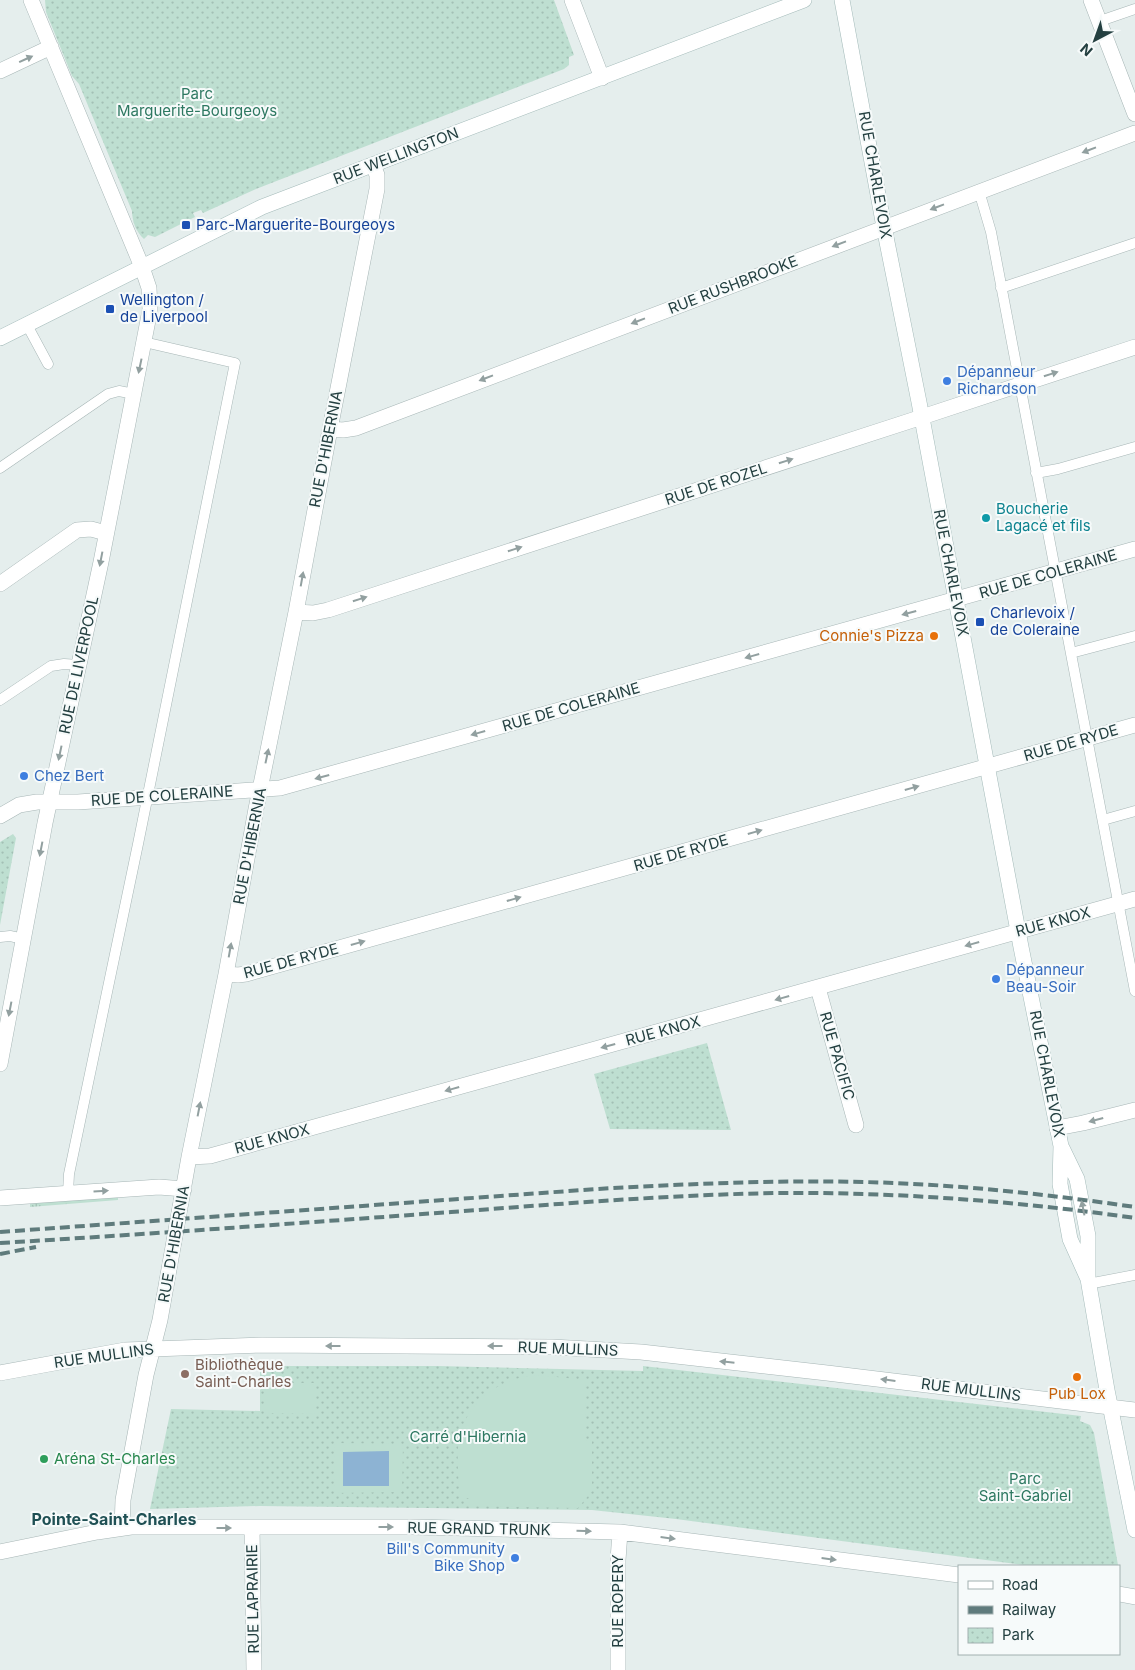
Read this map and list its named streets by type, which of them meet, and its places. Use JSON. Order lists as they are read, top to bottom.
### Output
{
  "streets": {
    "street": [
      "RUE WELLINGTON",
      "RUE CHARLEVOIX",
      "RUE RUSHBROOKE",
      "RUE D'HIBERNIA",
      "RUE DE ROZEL",
      "RUE DE COLERAINE",
      "RUE DE LIVERPOOL",
      "RUE DE RYDE",
      "RUE KNOX",
      "RUE PACIFIC",
      "RUE MULLINS",
      "RUE GRAND TRUNK",
      "RUE LAPRAIRIE",
      "RUE ROPERY"
    ]
  },
  "crossings": [
    ["RUE WELLINGTON", "RUE D'HIBERNIA"],
    ["RUE WELLINGTON", "RUE DE LIVERPOOL"],
    ["RUE CHARLEVOIX", "RUE RUSHBROOKE"],
    ["RUE CHARLEVOIX", "RUE DE ROZEL"],
    ["RUE CHARLEVOIX", "RUE DE COLERAINE"],
    ["RUE CHARLEVOIX", "RUE DE RYDE"],
    ["RUE CHARLEVOIX", "RUE KNOX"],
    ["RUE CHARLEVOIX", "RUE MULLINS"],
    ["RUE RUSHBROOKE", "RUE D'HIBERNIA"],
    ["RUE D'HIBERNIA", "RUE DE ROZEL"],
    ["RUE D'HIBERNIA", "RUE DE COLERAINE"],
    ["RUE D'HIBERNIA", "RUE DE RYDE"],
    ["RUE D'HIBERNIA", "RUE KNOX"],
    ["RUE D'HIBERNIA", "RUE MULLINS"],
    ["RUE D'HIBERNIA", "RUE GRAND TRUNK"],
    ["RUE DE COLERAINE", "RUE DE LIVERPOOL"],
    ["RUE KNOX", "RUE PACIFIC"],
    ["RUE GRAND TRUNK", "RUE LAPRAIRIE"],
    ["RUE GRAND TRUNK", "RUE ROPERY"]
  ],
  "one_way": [
    "RUE RUSHBROOKE",
    "RUE D'HIBERNIA",
    "RUE DE ROZEL",
    "RUE DE COLERAINE",
    "RUE DE LIVERPOOL",
    "RUE DE RYDE",
    "RUE KNOX",
    "RUE MULLINS",
    "RUE GRAND TRUNK"
  ],
  "districts": ["Pointe-Saint-Charles"],
  "parks": ["Parc Marguerite-Bourgeoys", "Carré d'Hibernia", "Parc Saint-Gabriel"],
  "places": {
    "transit": ["Parc-Marguerite-Bourgeoys", "Wellington / de Liverpool", "Charlevoix / de Coleraine"],
    "other": [
      "Dépanneur Richardson",
      "Boucherie Lagacé et fils",
      "Connie's Pizza",
      "Chez Bert",
      "Dépanneur Beau-Soir",
      "Bibliothèque Saint-Charles",
      "Pub Lox",
      "Aréna St-Charles",
      "Bill's Community Bike Shop"
    ]
  },
  "legend": ["Road", "Railway", "Park"],
  "north": "bottom left"
}
